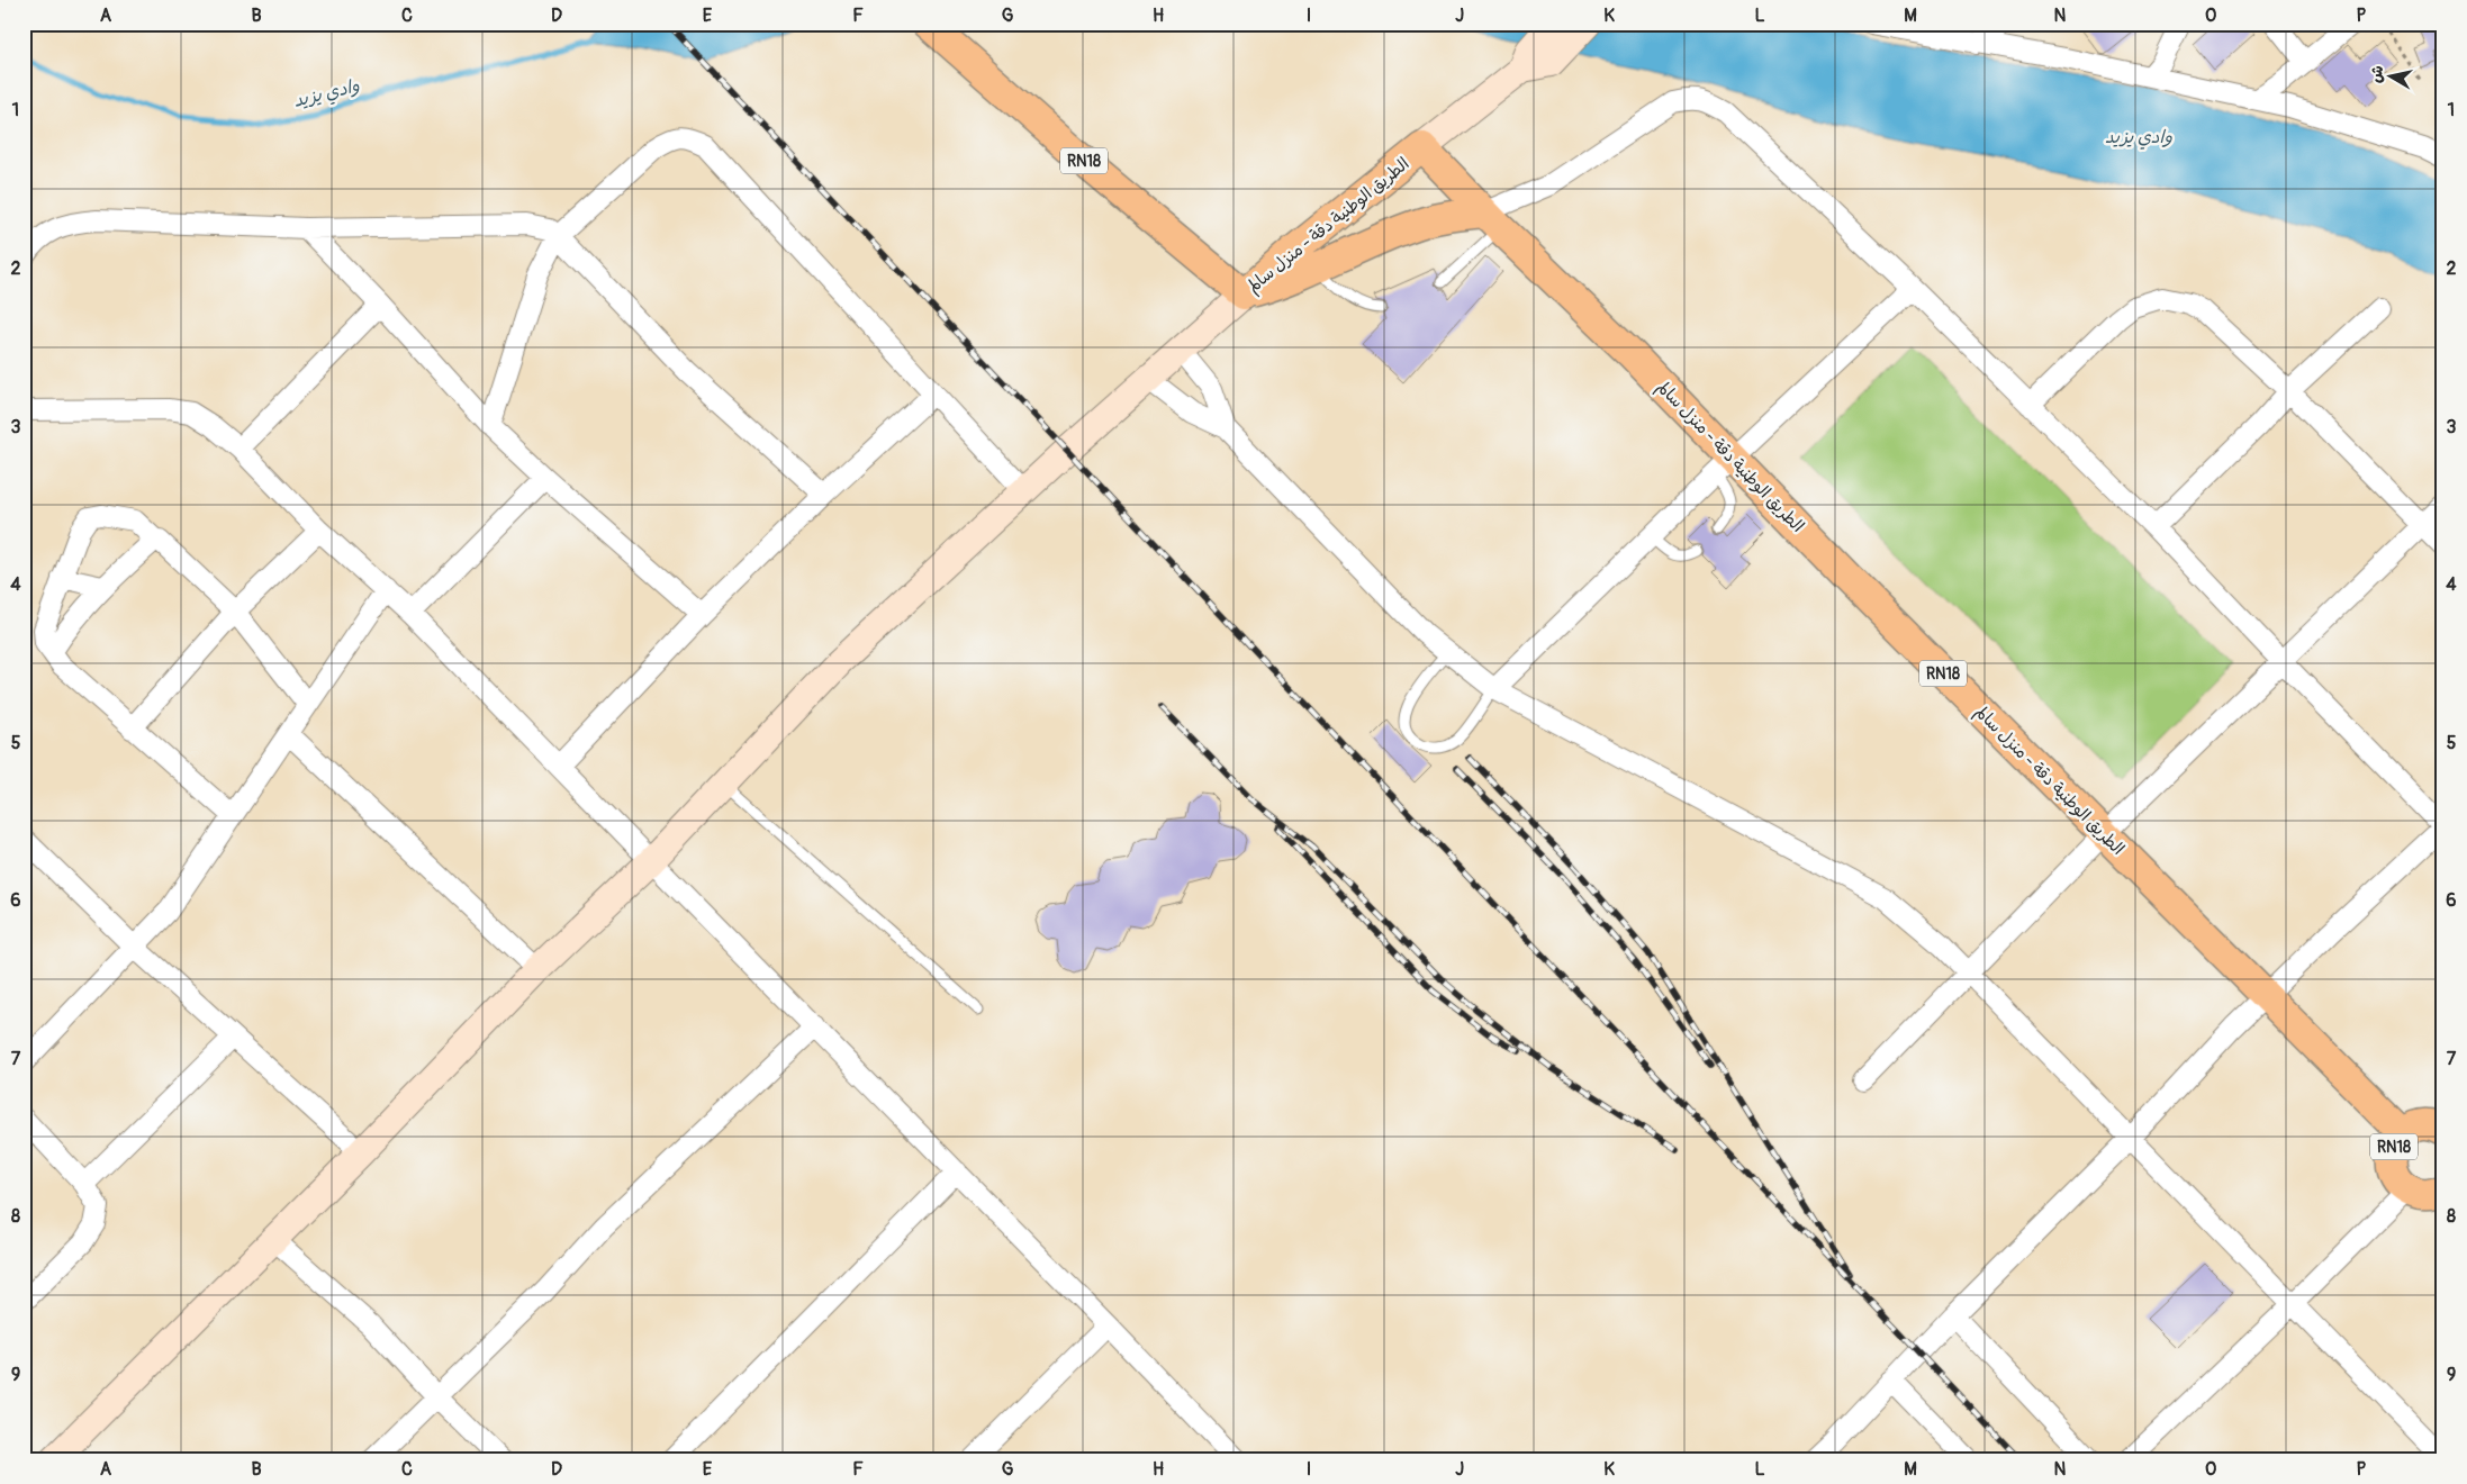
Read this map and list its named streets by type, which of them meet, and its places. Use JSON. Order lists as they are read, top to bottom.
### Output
{
  "streets": {
    "main road": ["RN18", "الطريق الوطنية دقة - منزل سالم"]
  },
  "crossings": [
    ["RN18", "الطريق الوطنية دقة - منزل سالم"]
  ],
  "water": ["وادي يزيد"],
  "north": "left",
  "grid": {
    "columns": [
      "A",
      "B",
      "C",
      "D",
      "E",
      "F",
      "G",
      "H",
      "I",
      "J",
      "K",
      "L",
      "M",
      "N",
      "O",
      "P"
    ],
    "rows": [
      "1",
      "2",
      "3",
      "4",
      "5",
      "6",
      "7",
      "8",
      "9"
    ]
  }
}
